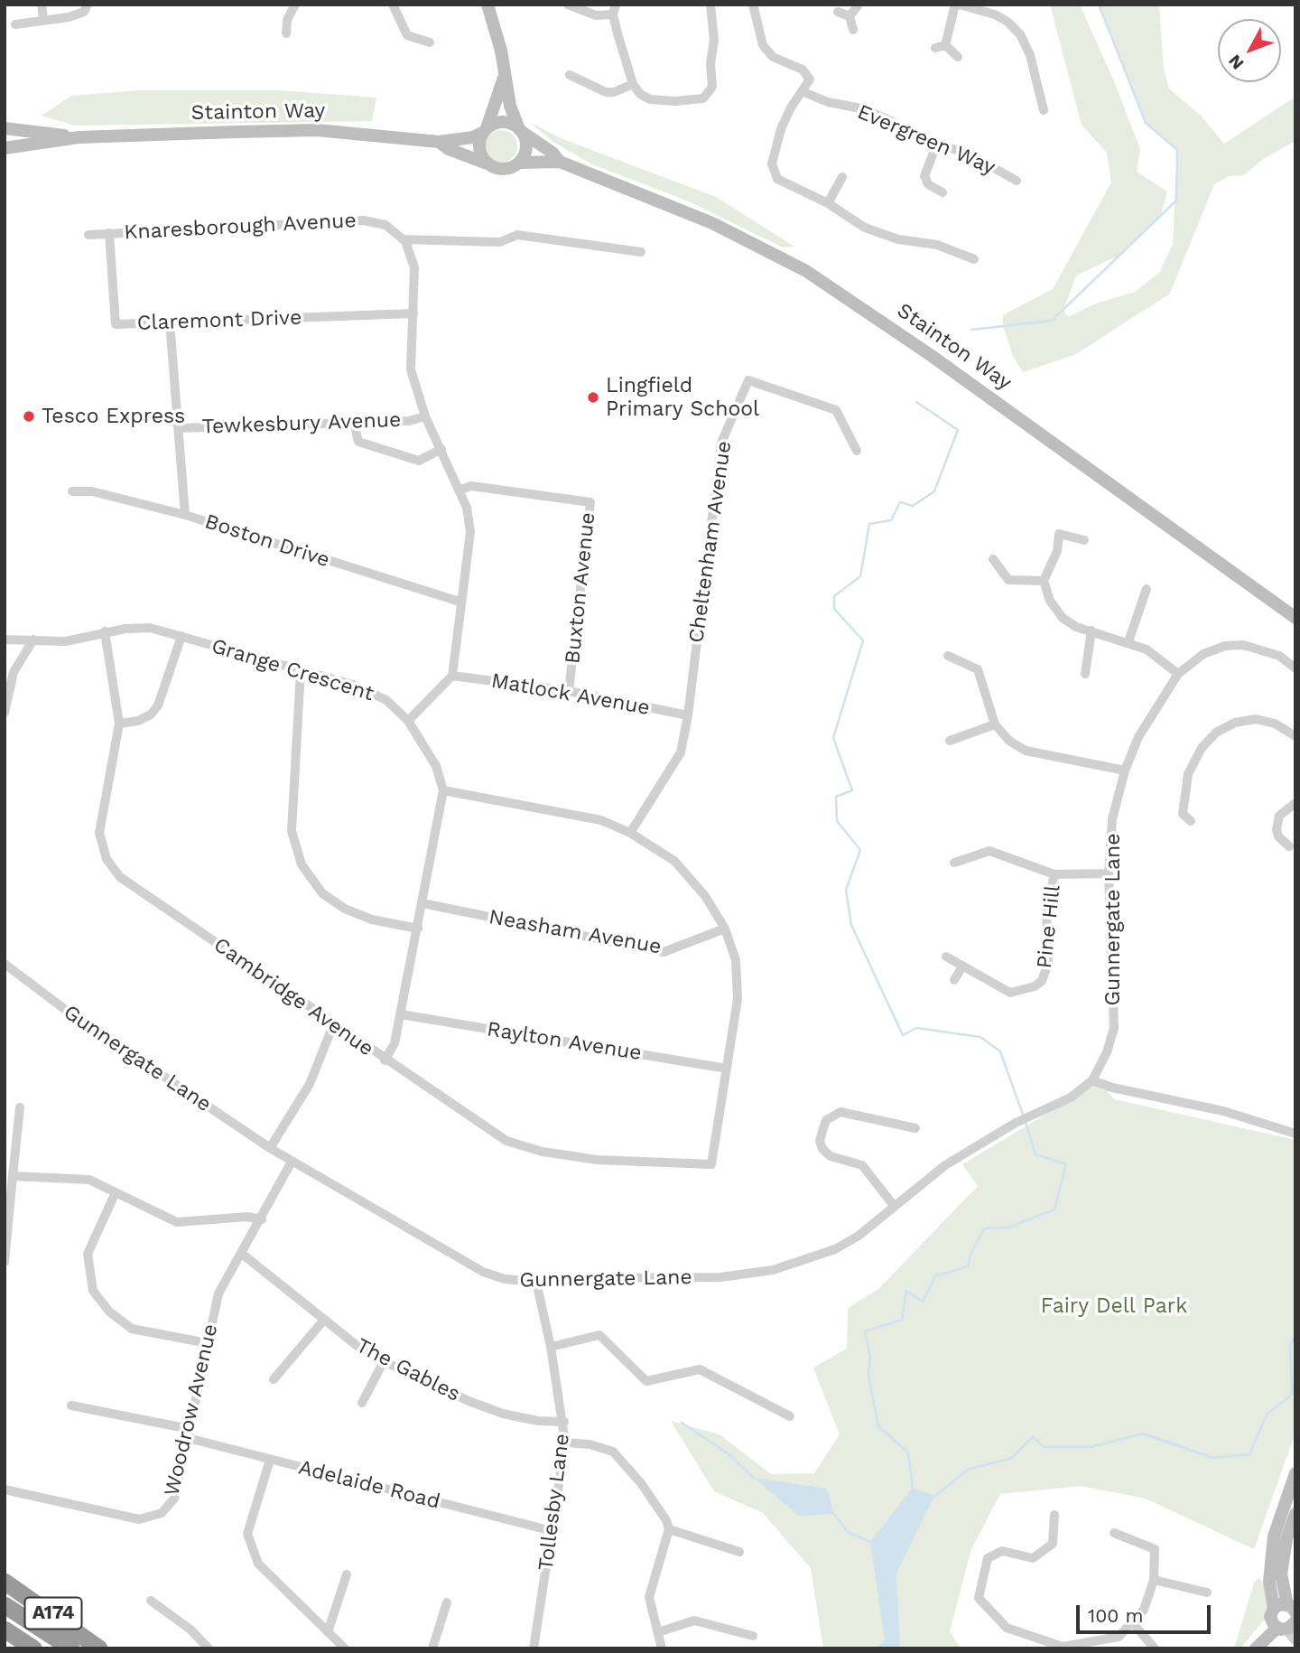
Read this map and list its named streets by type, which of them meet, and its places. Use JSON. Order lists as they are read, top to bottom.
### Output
{
  "streets": {
    "highway": ["A174"],
    "street": [
      "Stainton Way",
      "Evergreen Way",
      "Knaresborough Avenue",
      "Claremont Drive",
      "Tewkesbury Avenue",
      "Boston Drive",
      "Cheltenham Avenue",
      "Buxton Avenue",
      "Grange Crescent",
      "Matlock Avenue",
      "Gunnergate Lane",
      "Pine Hill",
      "Neasham Avenue",
      "Cambridge Avenue",
      "Raylton Avenue",
      "The Gables",
      "Woodrow Avenue",
      "Adelaide Road",
      "Tollesby Lane"
    ]
  },
  "crossings": [
    ["Knaresborough Avenue", "Claremont Drive"],
    ["Cheltenham Avenue", "Matlock Avenue"],
    ["Buxton Avenue", "Matlock Avenue"],
    ["Grange Crescent", "Neasham Avenue"],
    ["Grange Crescent", "Cambridge Avenue"],
    ["Grange Crescent", "Raylton Avenue"],
    ["Gunnergate Lane", "Pine Hill"],
    ["Gunnergate Lane", "Woodrow Avenue"],
    ["Gunnergate Lane", "Tollesby Lane"],
    ["Cambridge Avenue", "Raylton Avenue"],
    ["The Gables", "Woodrow Avenue"],
    ["The Gables", "Tollesby Lane"],
    ["Woodrow Avenue", "Adelaide Road"],
    ["Adelaide Road", "Tollesby Lane"]
  ],
  "parks": ["Fairy Dell Park"],
  "places": ["Lingfield Primary School", "Tesco Express"],
  "scale_bar": "100 m",
  "north": "bottom left"
}
